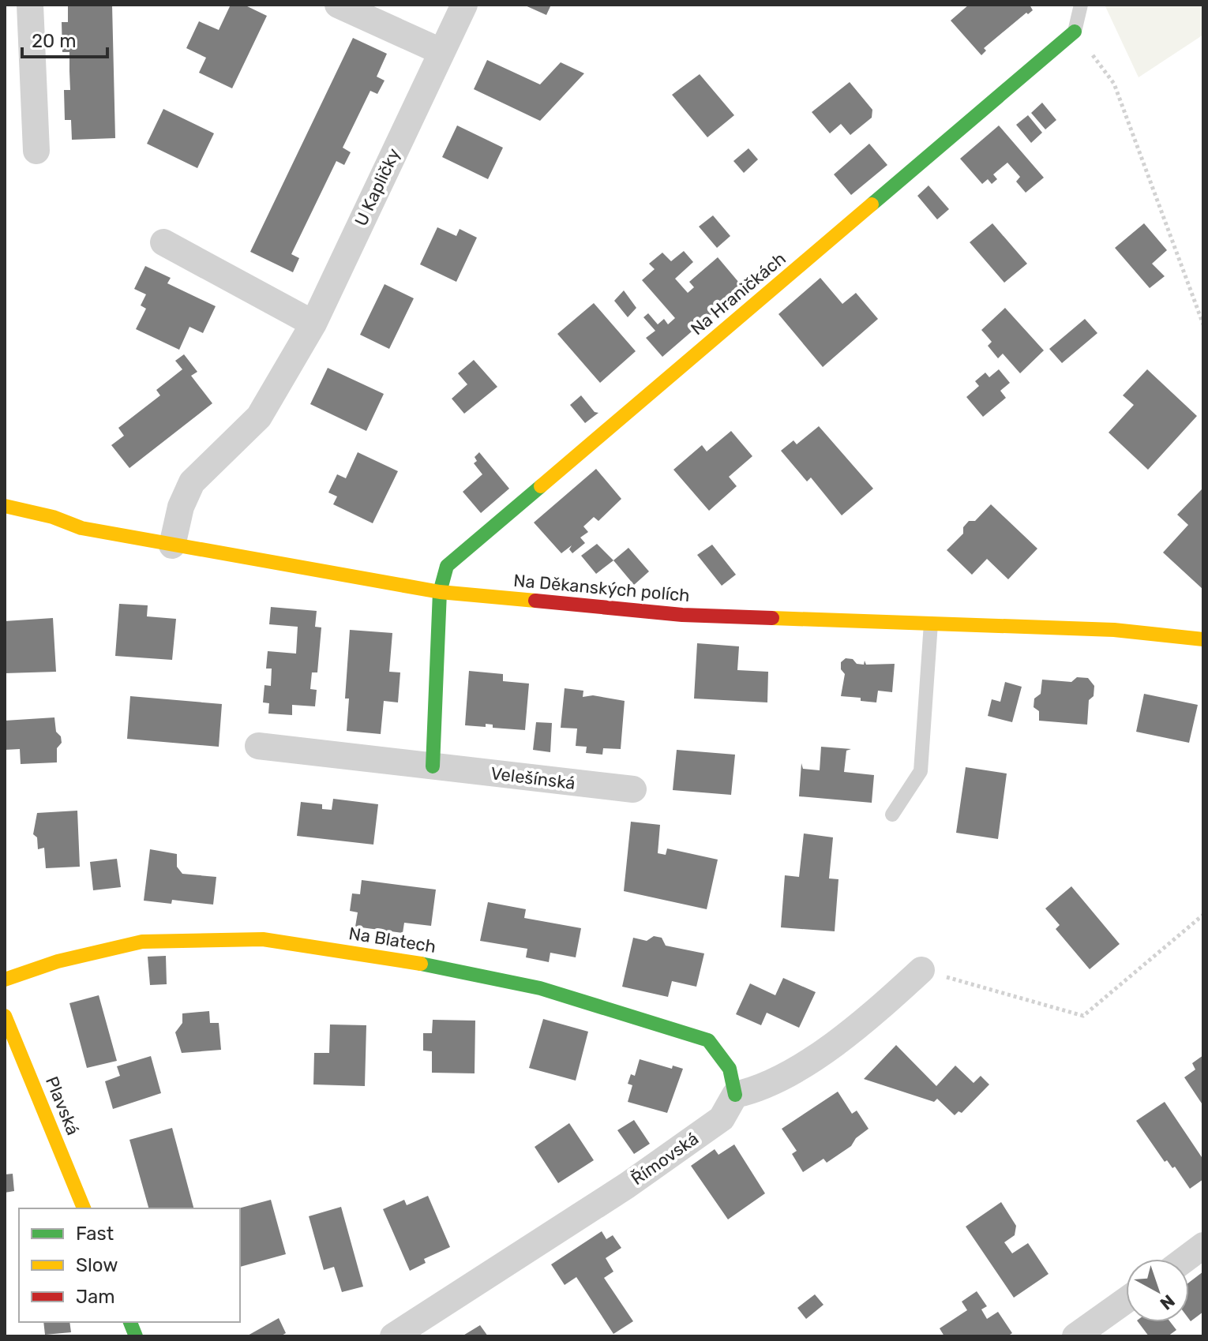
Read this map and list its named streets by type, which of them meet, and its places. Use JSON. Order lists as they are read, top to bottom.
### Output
{
  "streets": {
    "street": [
      "U Kapličky",
      "Na Hraničkách",
      "Na Děkanských polích",
      "Velešínská",
      "Na Blatech",
      "Plavská",
      "Římovská"
    ]
  },
  "crossings": [
    ["U Kapličky", "Na Děkanských polích"],
    ["Na Hraničkách", "Na Děkanských polích"],
    ["Na Blatech", "Římovská"]
  ],
  "legend": ["Fast", "Slow", "Jam"],
  "scale_bar": "20 m",
  "north": "bottom right"
}
